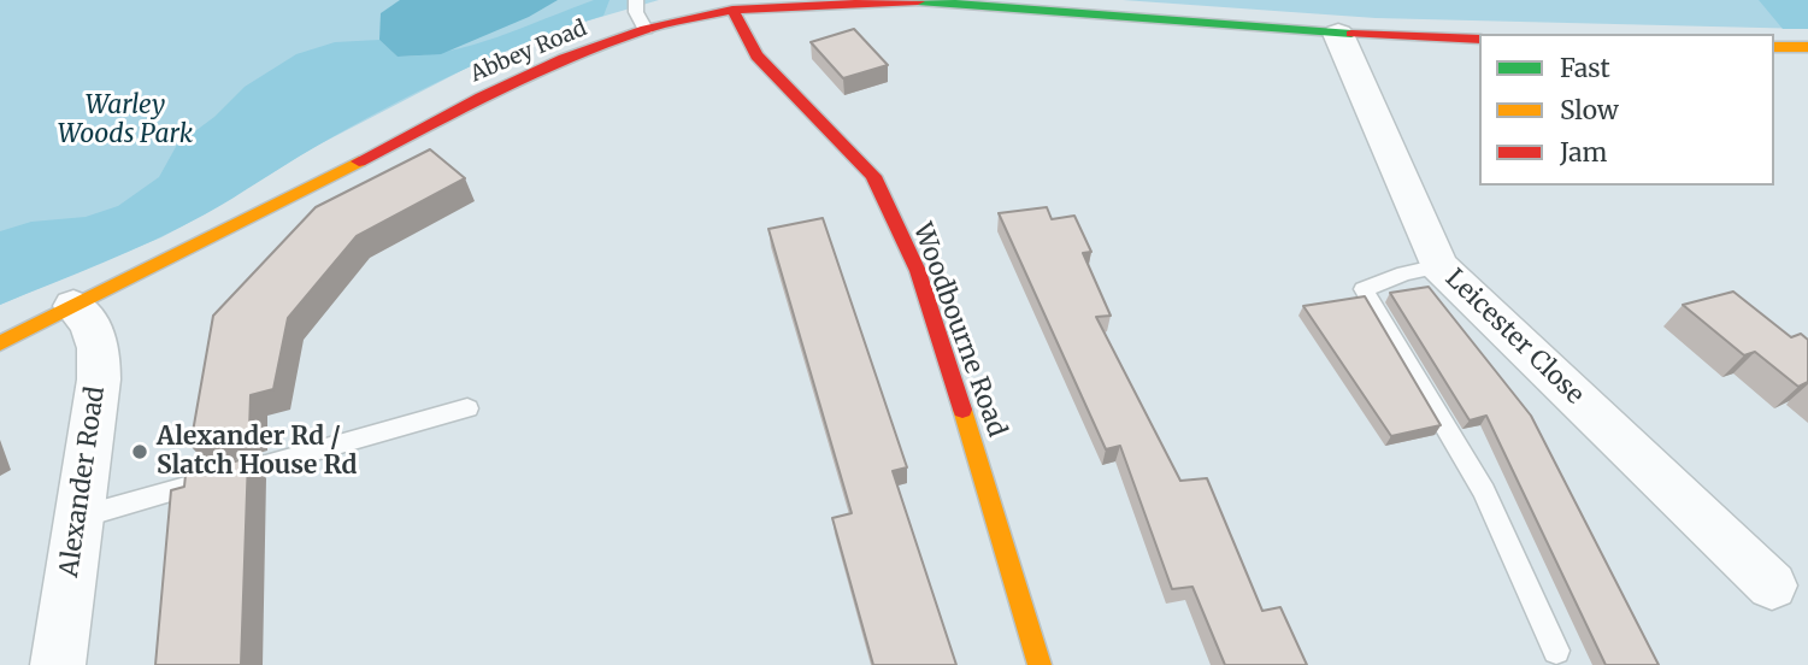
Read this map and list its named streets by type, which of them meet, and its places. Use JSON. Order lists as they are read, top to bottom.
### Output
{
  "streets": {
    "street": [
      "Abbey Road",
      "Woodbourne Road",
      "Leicester Close",
      "Alexander Road"
    ]
  },
  "crossings": [
    ["Abbey Road", "Woodbourne Road"],
    ["Abbey Road", "Leicester Close"],
    ["Abbey Road", "Alexander Road"]
  ],
  "parks": ["Warley Woods Park"],
  "places": ["Alexander Rd / Slatch House Rd"],
  "legend": ["Fast", "Slow", "Jam"]
}
